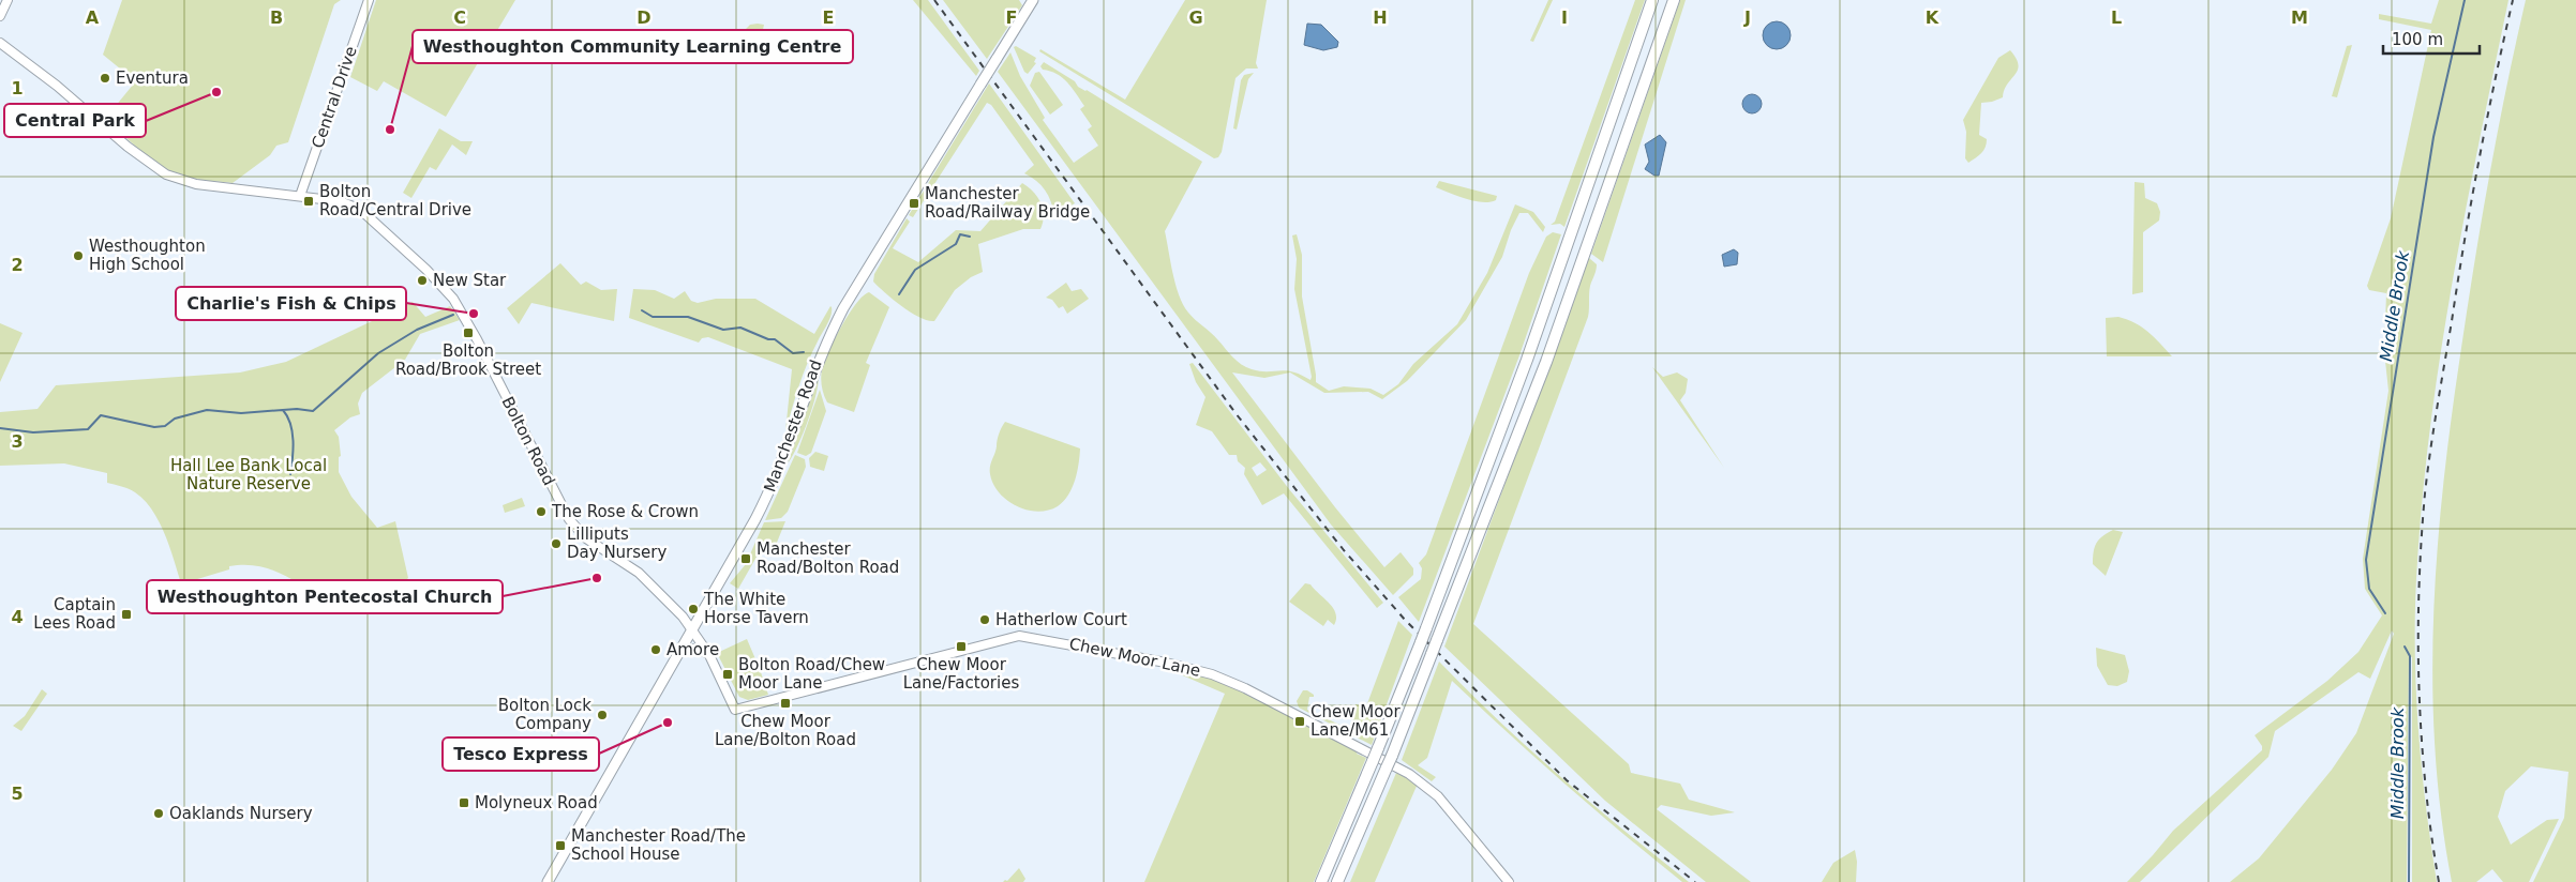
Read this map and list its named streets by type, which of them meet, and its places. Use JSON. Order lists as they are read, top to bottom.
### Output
{
  "streets": {
    "main road": ["Manchester Road"],
    "street": ["Central Drive", "Bolton Road", "Chew Moor Lane"]
  },
  "crossings": [
    ["Central Drive", "Bolton Road"],
    ["Manchester Road", "Bolton Road"],
    ["Bolton Road", "Chew Moor Lane"]
  ],
  "water": ["Middle Brook"],
  "parks": ["Hall Lee Bank Local Nature Reserve"],
  "places": {
    "other": [
      "Eventura",
      "Central Park",
      "Westhoughton Community Learning Centre",
      "Westhoughton High School",
      "New Star",
      "Charlie's Fish & Chips",
      "The Rose & Crown",
      "Lilliputs Day Nursery",
      "Westhoughton Pentecostal Church",
      "The White Horse Tavern",
      "Hatherlow Court",
      "Amore",
      "Bolton Lock Company",
      "Tesco Express",
      "Oaklands Nursery"
    ],
    "transit": [
      "Bolton Road/Central Drive",
      "Manchester Road/Railway Bridge",
      "Bolton Road/Brook Street",
      "Manchester Road/Bolton Road",
      "Captain Lees Road",
      "Chew Moor Lane/Factories",
      "Bolton Road/Chew Moor Lane",
      "Chew Moor Lane/Bolton Road",
      "Chew Moor Lane/M61",
      "Molyneux Road",
      "Manchester Road/The School House"
    ]
  },
  "scale_bar": "100 m",
  "grid": {
    "columns": [
      "A",
      "B",
      "C",
      "D",
      "E",
      "F",
      "G",
      "H",
      "I",
      "J",
      "K",
      "L",
      "M"
    ],
    "rows": [
      "1",
      "2",
      "3",
      "4",
      "5"
    ]
  }
}
